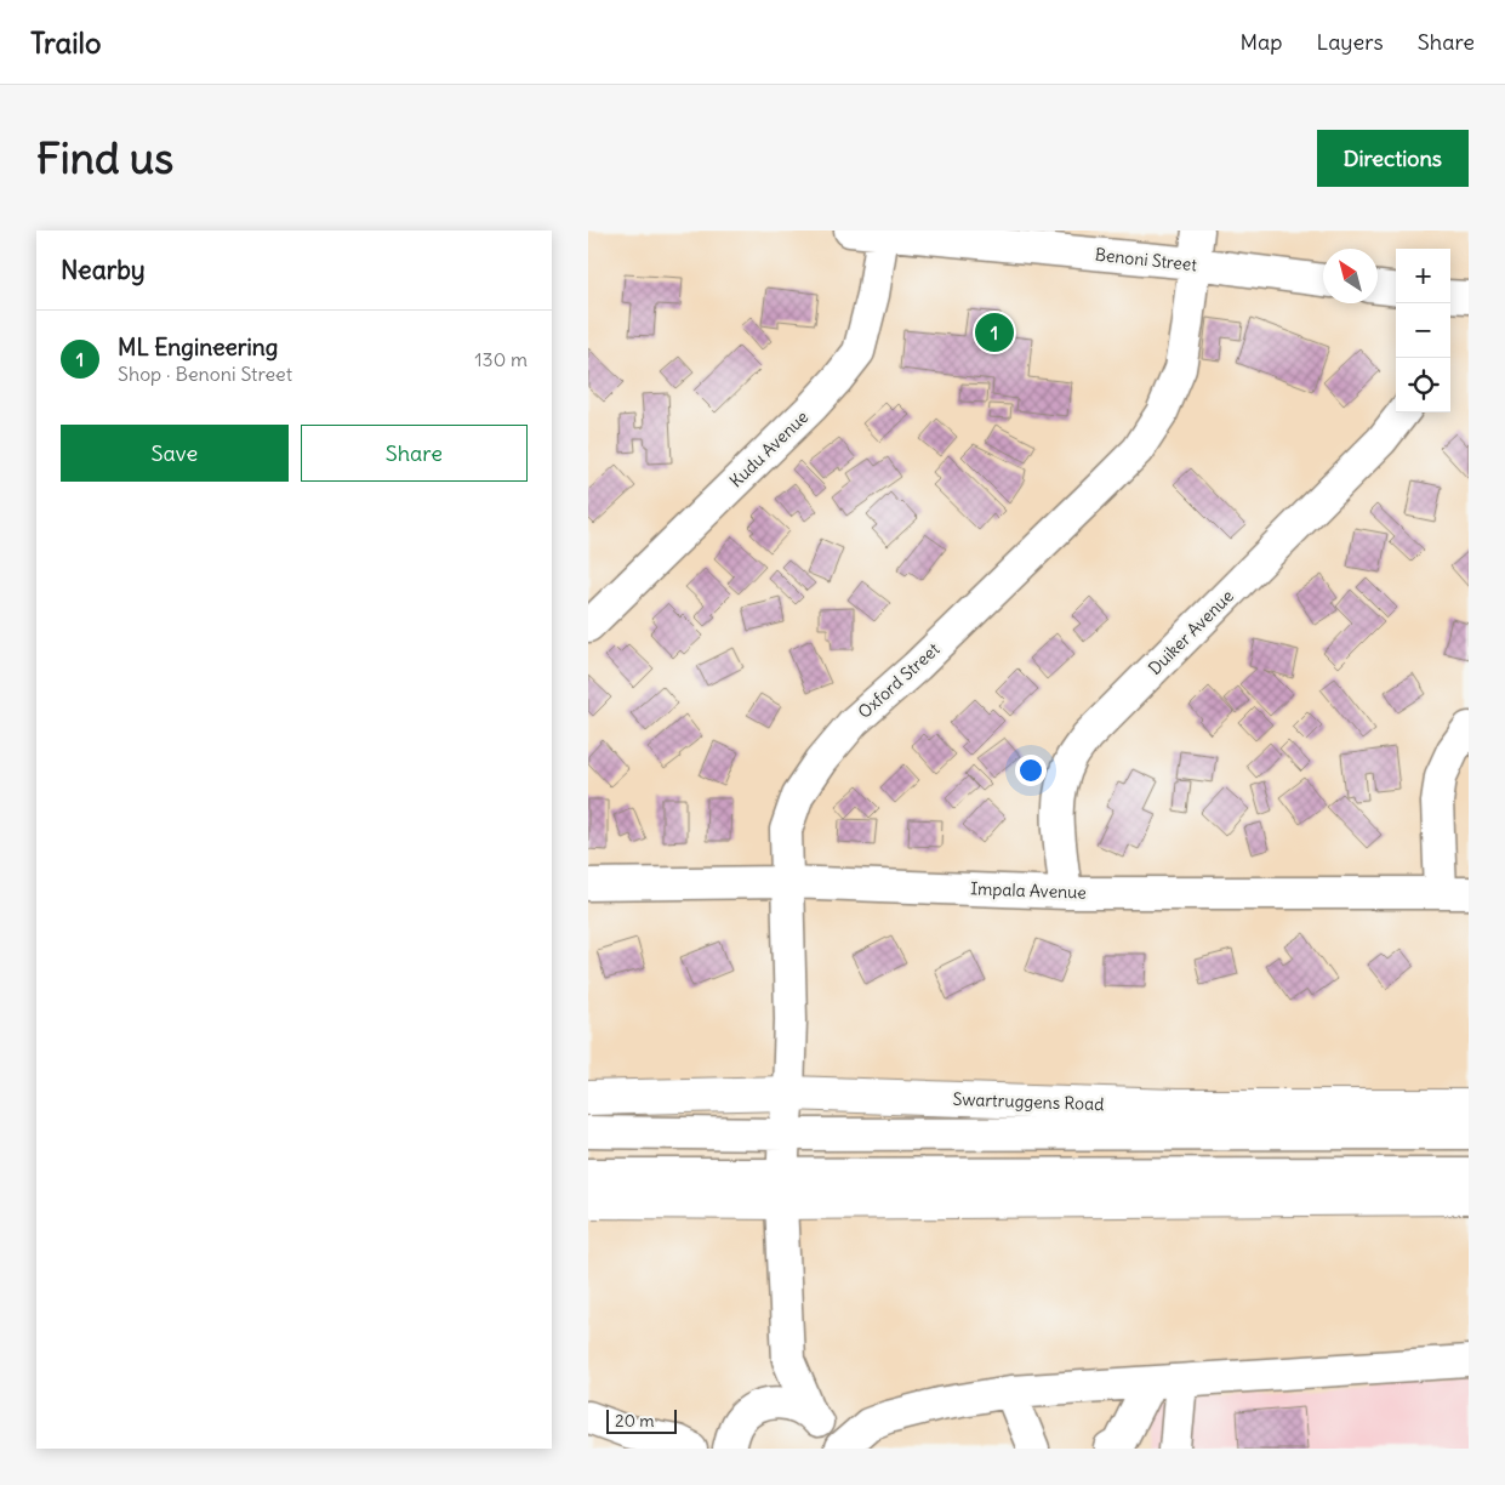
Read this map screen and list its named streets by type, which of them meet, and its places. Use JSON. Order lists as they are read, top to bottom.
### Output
{
  "streets": {
    "main road": ["Swartruggens Road"],
    "street": [
      "Benoni Street",
      "Kudu Avenue",
      "Duiker Avenue",
      "Oxford Street",
      "Impala Avenue"
    ]
  },
  "crossings": [
    ["Benoni Street", "Kudu Avenue"],
    ["Benoni Street", "Oxford Street"],
    ["Duiker Avenue", "Impala Avenue"],
    ["Oxford Street", "Impala Avenue"],
    ["Oxford Street", "Swartruggens Road"]
  ],
  "scale_bar": "20 m",
  "north": "top left",
  "page": {
    "header": "Trailo",
    "nav": ["Map", "Layers", "Share"],
    "buttons": [
      "Directions",
      ["Save", "Share"]
    ],
    "title": "Find us",
    "heading": "Nearby",
    "map_buttons": ["+", "−"],
    "list": [
      {
        "mark": "1",
        "name": "ML Engineering",
        "note": "Shop · Benoni Street",
        "value": "130 m"
      }
    ],
    "pins": "1",
    "scale": "20 m"
  }
}
